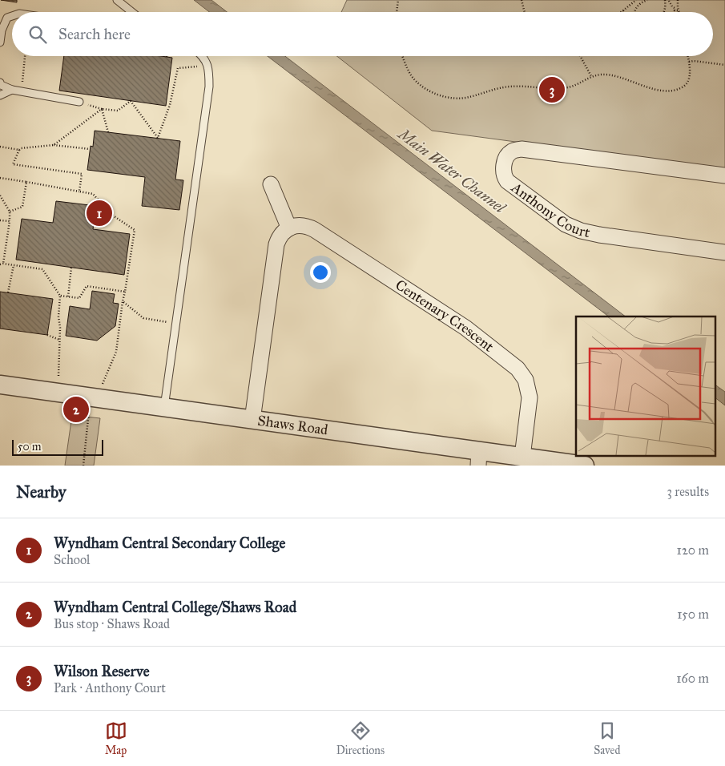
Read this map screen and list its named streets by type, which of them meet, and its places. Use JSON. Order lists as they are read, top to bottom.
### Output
{
  "streets": {
    "street": ["Anthony Court", "Centenary Crescent", "Shaws Road"]
  },
  "crossings": [
    ["Centenary Crescent", "Shaws Road"]
  ],
  "water": ["Main Water Channel"],
  "scale_bar": "50 m",
  "page": {
    "search": "Search here",
    "pins": ["3", "1", "2"],
    "scale": "50 m",
    "heading": ["Nearby", "3 results"],
    "list": [
      {
        "mark": "1",
        "name": "Wyndham Central Secondary College",
        "note": "School",
        "value": "120 m"
      },
      {
        "mark": "2",
        "name": "Wyndham Central College/Shaws Road",
        "note": "Bus stop · Shaws Road",
        "value": "150 m"
      },
      {
        "mark": "3",
        "name": "Wilson Reserve",
        "note": "Park · Anthony Court",
        "value": "160 m"
      }
    ],
    "nav": ["Map", "Directions", "Saved"]
  }
}
